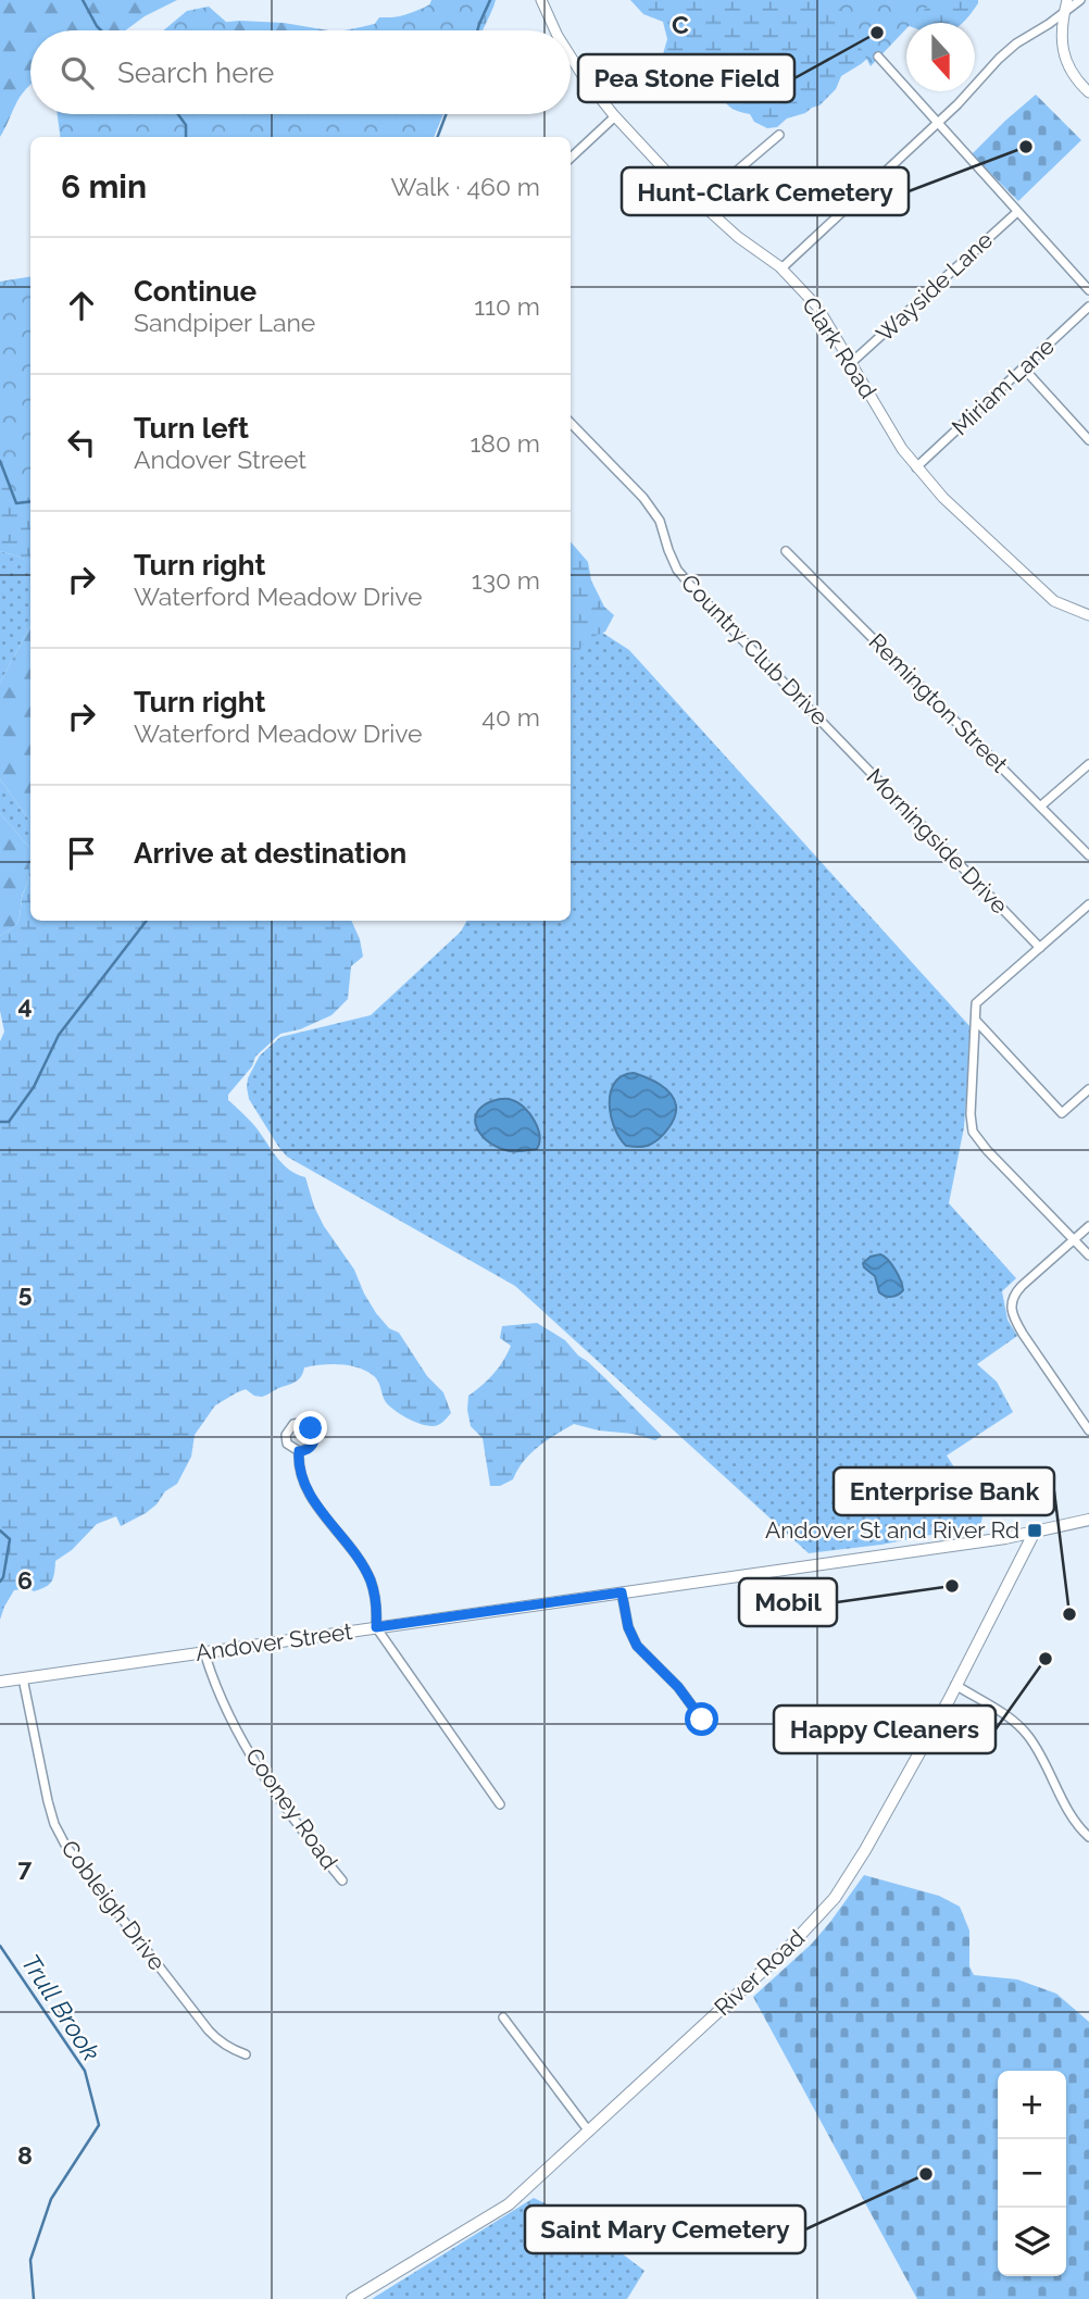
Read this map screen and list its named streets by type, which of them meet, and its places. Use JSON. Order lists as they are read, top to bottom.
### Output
{
  "streets": {
    "main road": ["Andover Street", "River Road"],
    "street": [
      "Wayside Lane",
      "Clark Road",
      "Miriam Lane",
      "Country Club Drive",
      "Remington Street",
      "Morningside Drive",
      "Cooney Road",
      "Cobleigh Drive"
    ]
  },
  "crossings": [
    ["Wayside Lane", "Clark Road"],
    ["Clark Road", "Miriam Lane"],
    ["Country Club Drive", "Morningside Drive"],
    ["Andover Street", "Cooney Road"],
    ["Andover Street", "Cobleigh Drive"],
    ["Andover Street", "River Road"]
  ],
  "water": ["Trull Brook"],
  "places": {
    "other": [
      "Pea Stone Field",
      "Hunt-Clark Cemetery",
      "Mobil",
      "Enterprise Bank",
      "Happy Cleaners",
      "Saint Mary Cemetery"
    ],
    "transit": ["Andover St and River Rd"]
  },
  "north": "bottom",
  "page": {
    "search": "Search here",
    "heading": ["6 min", "Walk · 460 m"],
    "list": [
      ["Continue", "Sandpiper Lane", "110 m"],
      ["Turn left", "Andover Street", "180 m"],
      ["Turn right", "Waterford Meadow Drive", "130 m"],
      ["Turn right", "Waterford Meadow Drive", "40 m"],
      "Arrive at destination"
    ],
    "map_buttons": ["+", "−"]
  },
  "grid": {
    "columns": ["C"],
    "rows": [
      "4",
      "5",
      "6",
      "7",
      "8"
    ]
  }
}
